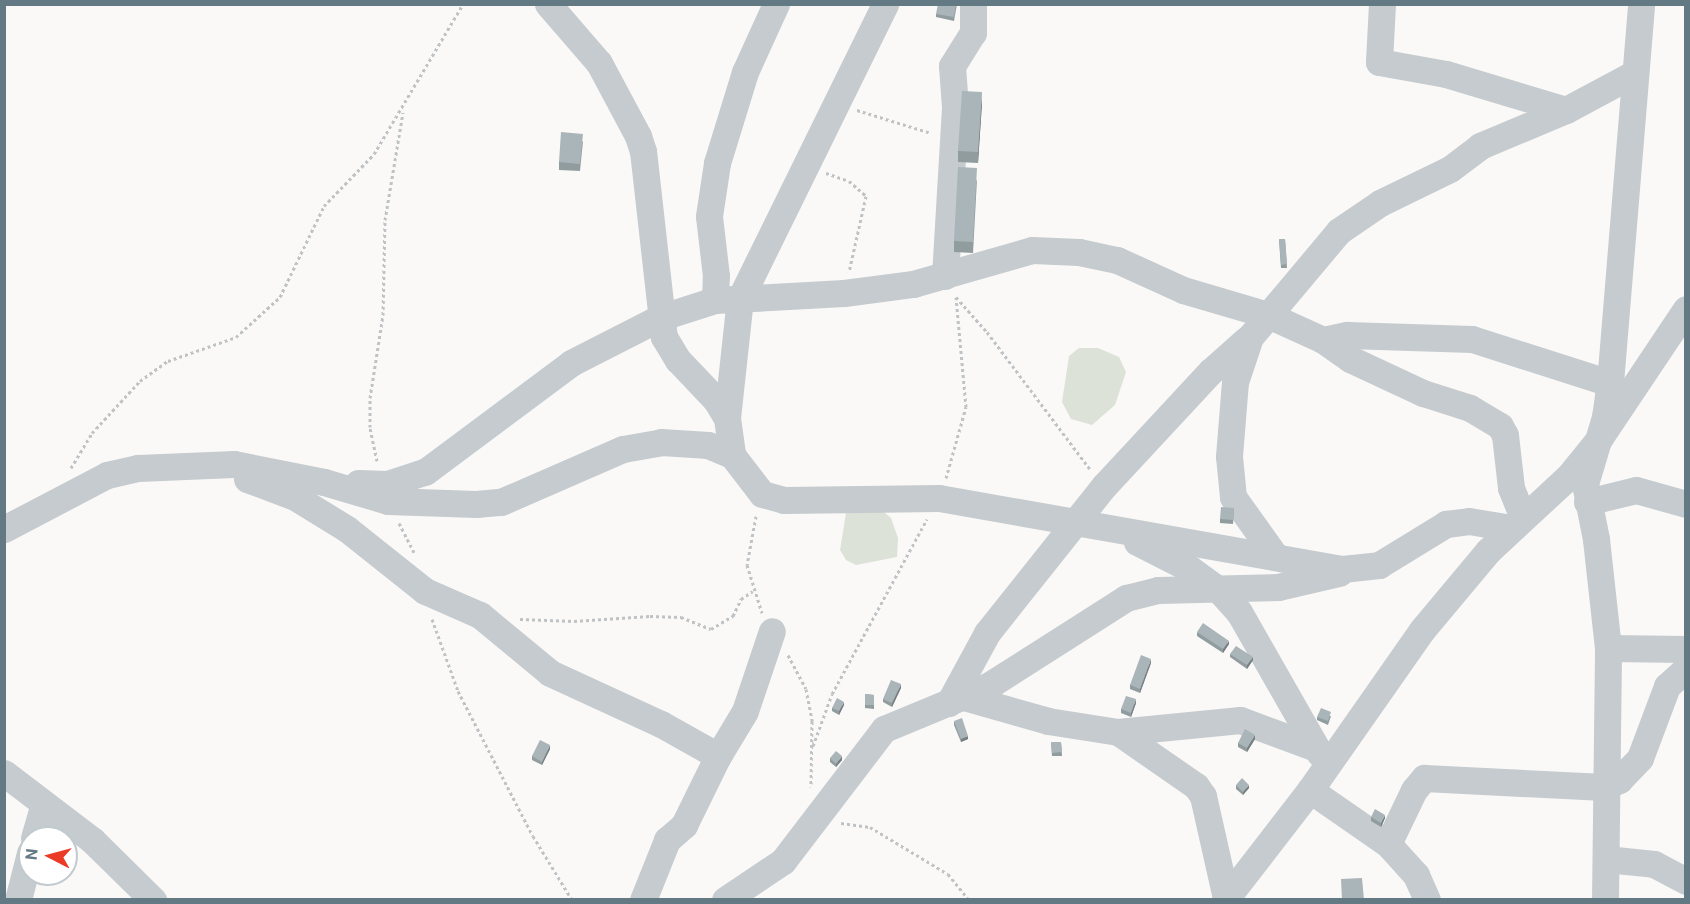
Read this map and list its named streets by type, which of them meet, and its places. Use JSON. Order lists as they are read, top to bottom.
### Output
{
  "north": "left"
}
